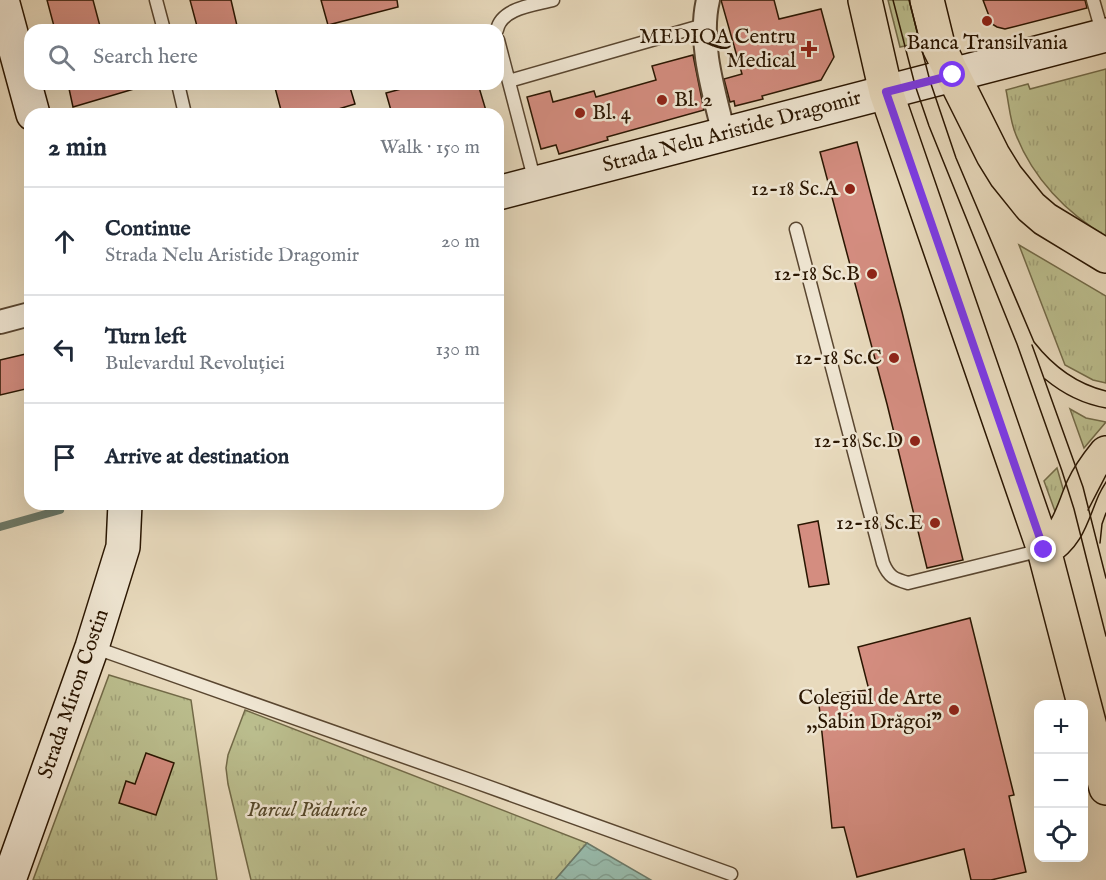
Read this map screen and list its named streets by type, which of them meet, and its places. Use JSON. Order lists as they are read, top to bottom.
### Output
{
  "streets": {
    "street": ["Strada Nelu Aristide Dragomir", "Strada Miron Costin"]
  },
  "parks": ["Parcul Pădurice"],
  "places": {
    "other": [
      "Banca Transilvania",
      "Bl. 2",
      "Bl. 4",
      "12-18 Sc.A",
      "12-18 Sc.B",
      "12-18 Sc.C",
      "12-18 Sc.D",
      "12-18 Sc.E",
      "Colegiul de Arte ,,Sabin Drăgoi\""
    ],
    "health": ["MEDIQA Centru Medical"]
  },
  "page": {
    "search": "Search here",
    "heading": ["2 min", "Walk · 150 m"],
    "list": [
      ["Continue", "Strada Nelu Aristide Dragomir", "20 m"],
      ["Turn left", "Bulevardul Revoluției", "130 m"],
      "Arrive at destination"
    ],
    "map_buttons": ["+", "−"]
  }
}
